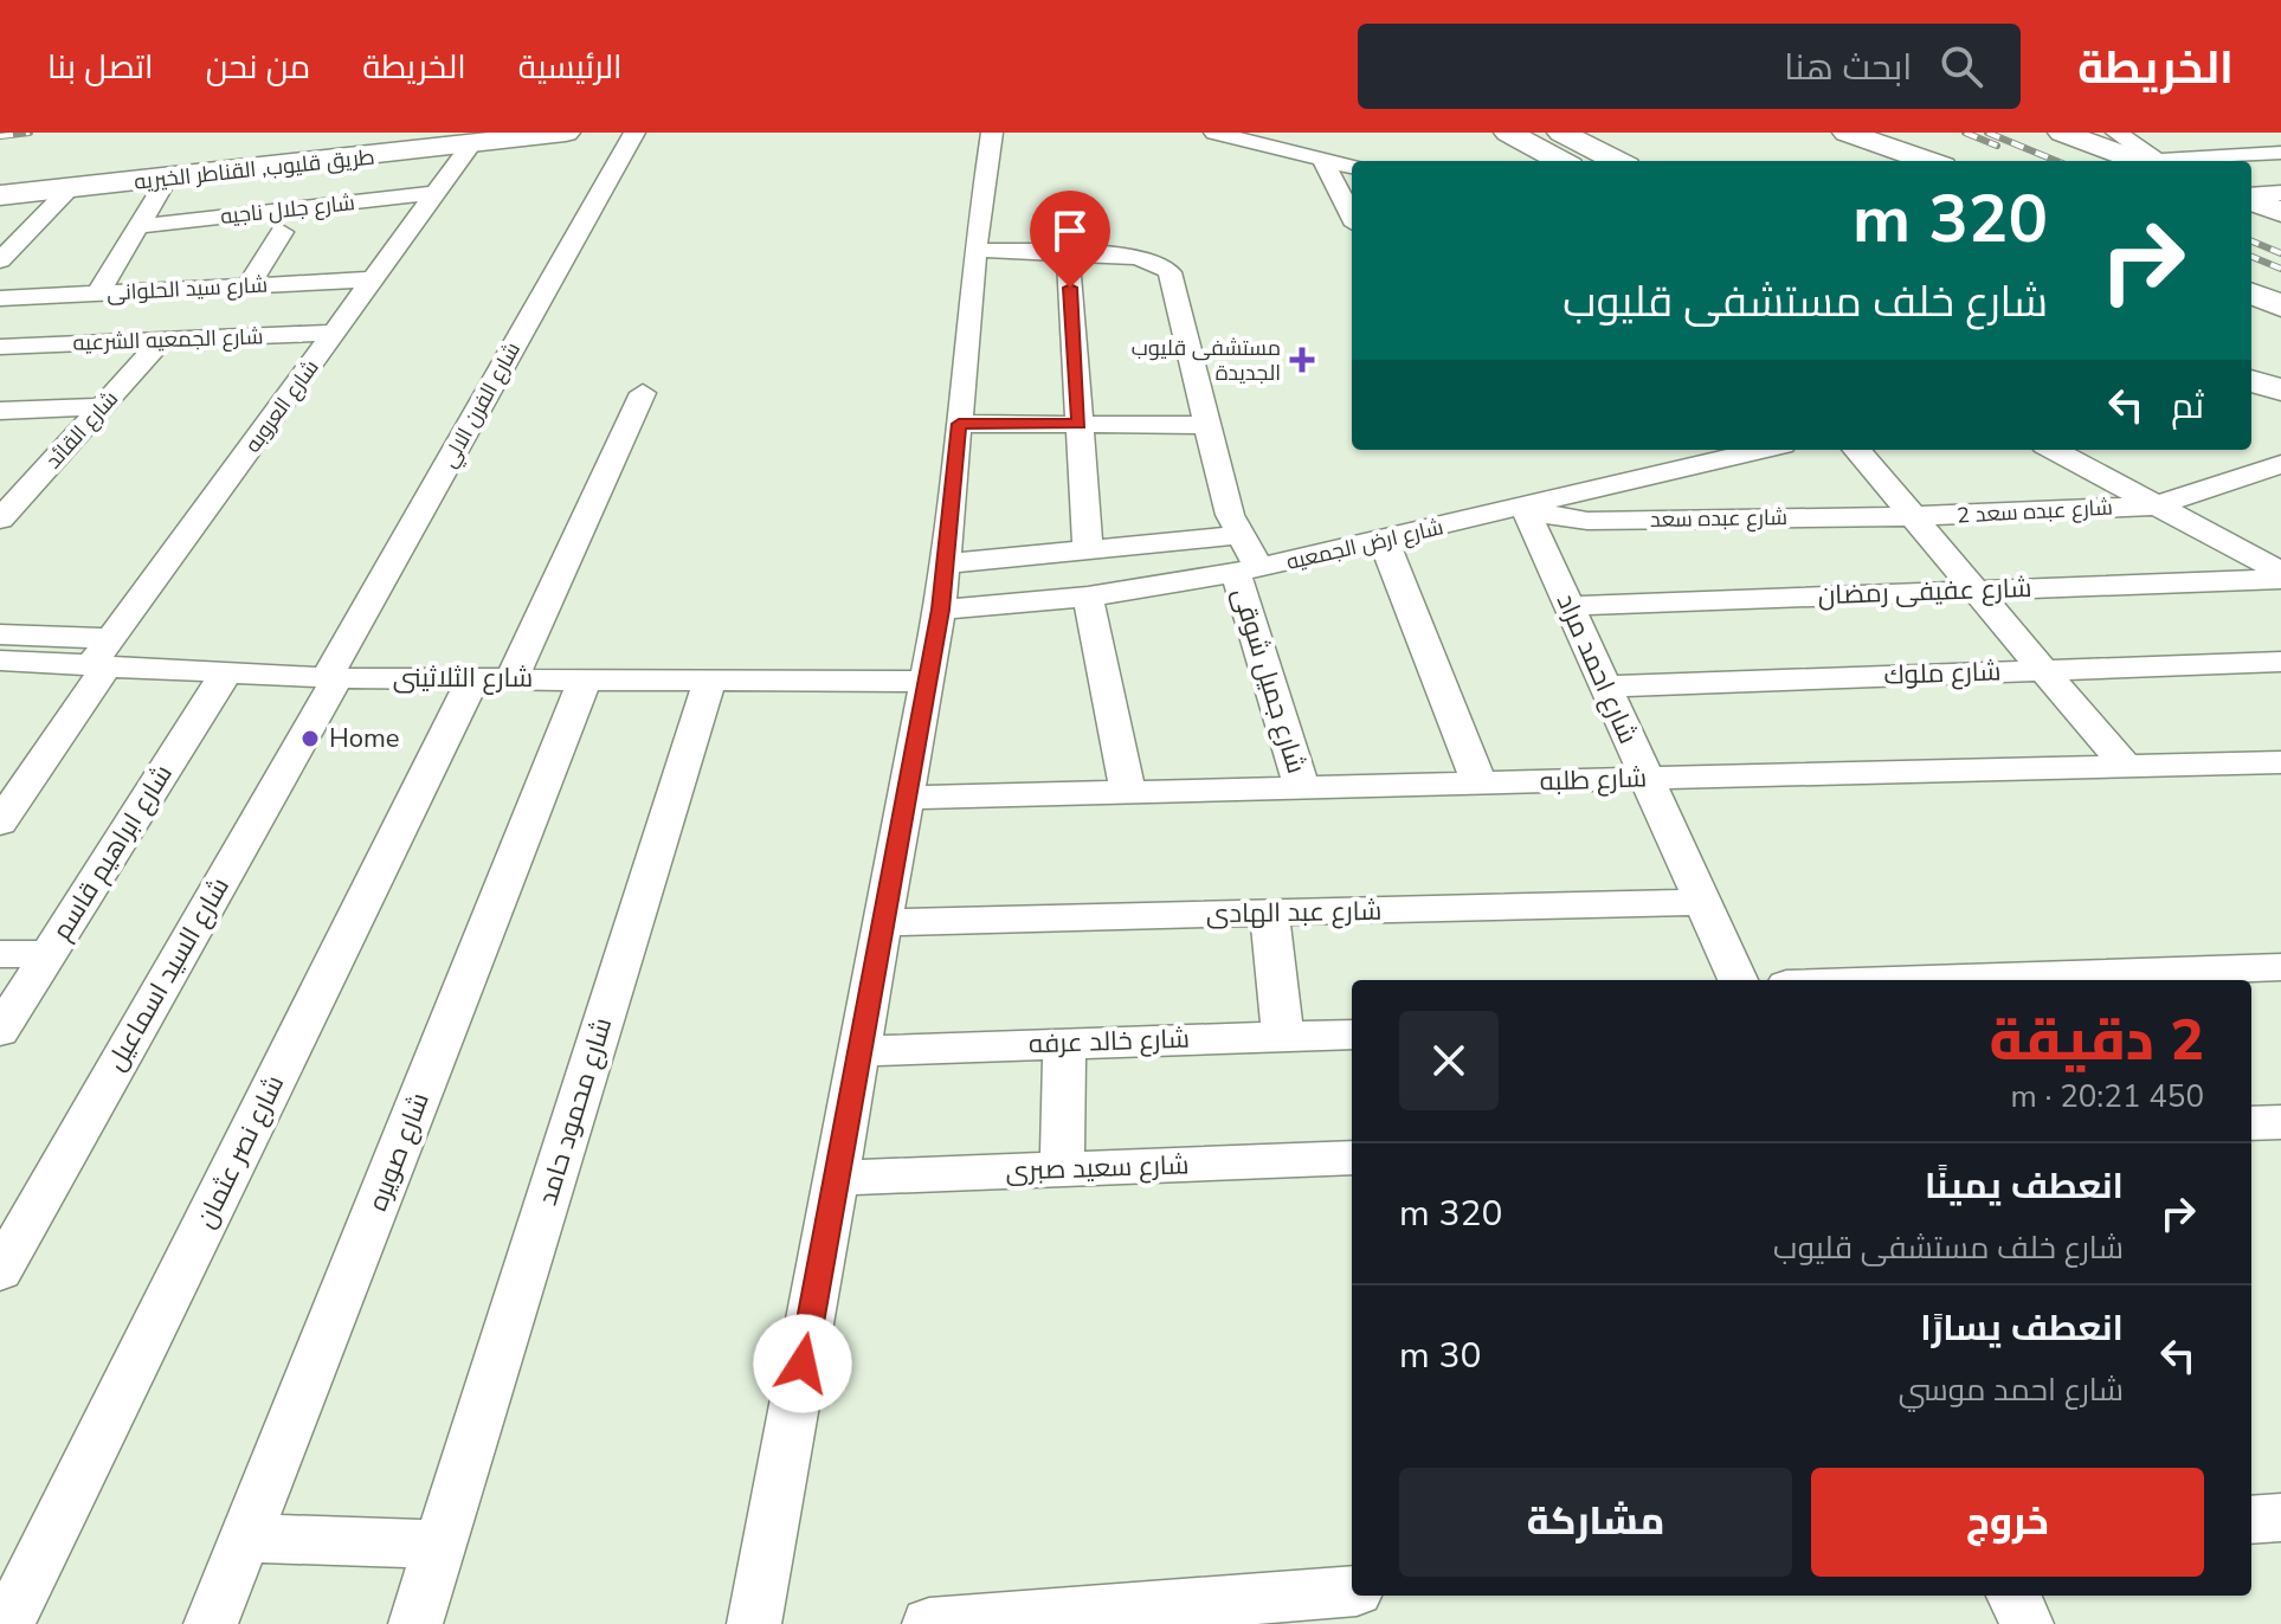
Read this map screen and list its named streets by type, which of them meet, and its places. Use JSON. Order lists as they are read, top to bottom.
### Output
{
  "streets": {
    "main road": ["طريق قليوب, القناطر الخيريه"],
    "street": [
      "شارع جلال ناجيه",
      "شارع سيد الحلوانى",
      "شارع الجمعيه الشرعيه",
      "شارع الفرن الالي",
      "شارع العروبه",
      "شارع القائد",
      "شارع عبده سعد 2",
      "شارع عبده سعد",
      "شارع ارض الجمعيه",
      "شارع عفيفى رمضان",
      "شارع احمد مراد",
      "شارع ملوك",
      "شارع الثلاثينى",
      "شارع جميل شوقى",
      "شارع طلبه",
      "شارع ابراهيم قاسم",
      "شارع عبد الهادى",
      "شارع السيد اسماعيل",
      "شارع خالد عرفه",
      "شارع محمود حامد",
      "شارع نصر عثمان",
      "شارع صويره",
      "شارع سعيد صبرى"
    ]
  },
  "crossings": [
    ["طريق قليوب, القناطر الخيريه", "شارع العروبه"],
    ["شارع جلال ناجيه", "شارع العروبه"],
    ["شارع سيد الحلوانى", "شارع العروبه"],
    ["شارع الجمعيه الشرعيه", "شارع العروبه"],
    ["شارع الجمعيه الشرعيه", "شارع القائد"],
    ["شارع الفرن الالي", "شارع الثلاثينى"],
    ["شارع الفرن الالي", "شارع السيد اسماعيل"],
    ["شارع العروبه", "شارع الثلاثينى"],
    ["شارع عبده سعد 2", "شارع عبده سعد"],
    ["شارع عبده سعد", "شارع ارض الجمعيه"],
    ["شارع عبده سعد", "شارع احمد مراد"],
    ["شارع ارض الجمعيه", "شارع احمد مراد"],
    ["شارع ارض الجمعيه", "شارع جميل شوقى"],
    ["شارع عفيفى رمضان", "شارع احمد مراد"],
    ["شارع احمد مراد", "شارع ملوك"],
    ["شارع احمد مراد", "شارع طلبه"],
    ["شارع احمد مراد", "شارع عبد الهادى"],
    ["شارع الثلاثينى", "شارع ابراهيم قاسم"],
    ["شارع الثلاثينى", "شارع السيد اسماعيل"],
    ["شارع الثلاثينى", "شارع محمود حامد"],
    ["شارع الثلاثينى", "شارع نصر عثمان"],
    ["شارع الثلاثينى", "شارع صويره"],
    ["شارع جميل شوقى", "شارع طلبه"]
  ],
  "places": {
    "health": ["مستشفى قليوب الجديدة"],
    "other": ["Home"]
  },
  "page": {
    "header": "الخريطة",
    "search": "ابحث هنا",
    "nav": [
      "الرئيسية",
      "الخريطة",
      "من نحن",
      "اتصل بنا"
    ],
    "turn": ["320 m", "شارع خلف مستشفى قليوب"],
    "then": "ثم",
    "heading": ["2 دقيقة", "450 m · 20:21"],
    "list": [
      {
        "name": "انعطف يمينًا",
        "note": "شارع خلف مستشفى قليوب",
        "value": "320 m"
      },
      {
        "name": "انعطف يسارًا",
        "note": "شارع احمد موسي",
        "value": "30 m"
      }
    ],
    "buttons": ["خروج", "مشاركة"]
  }
}
